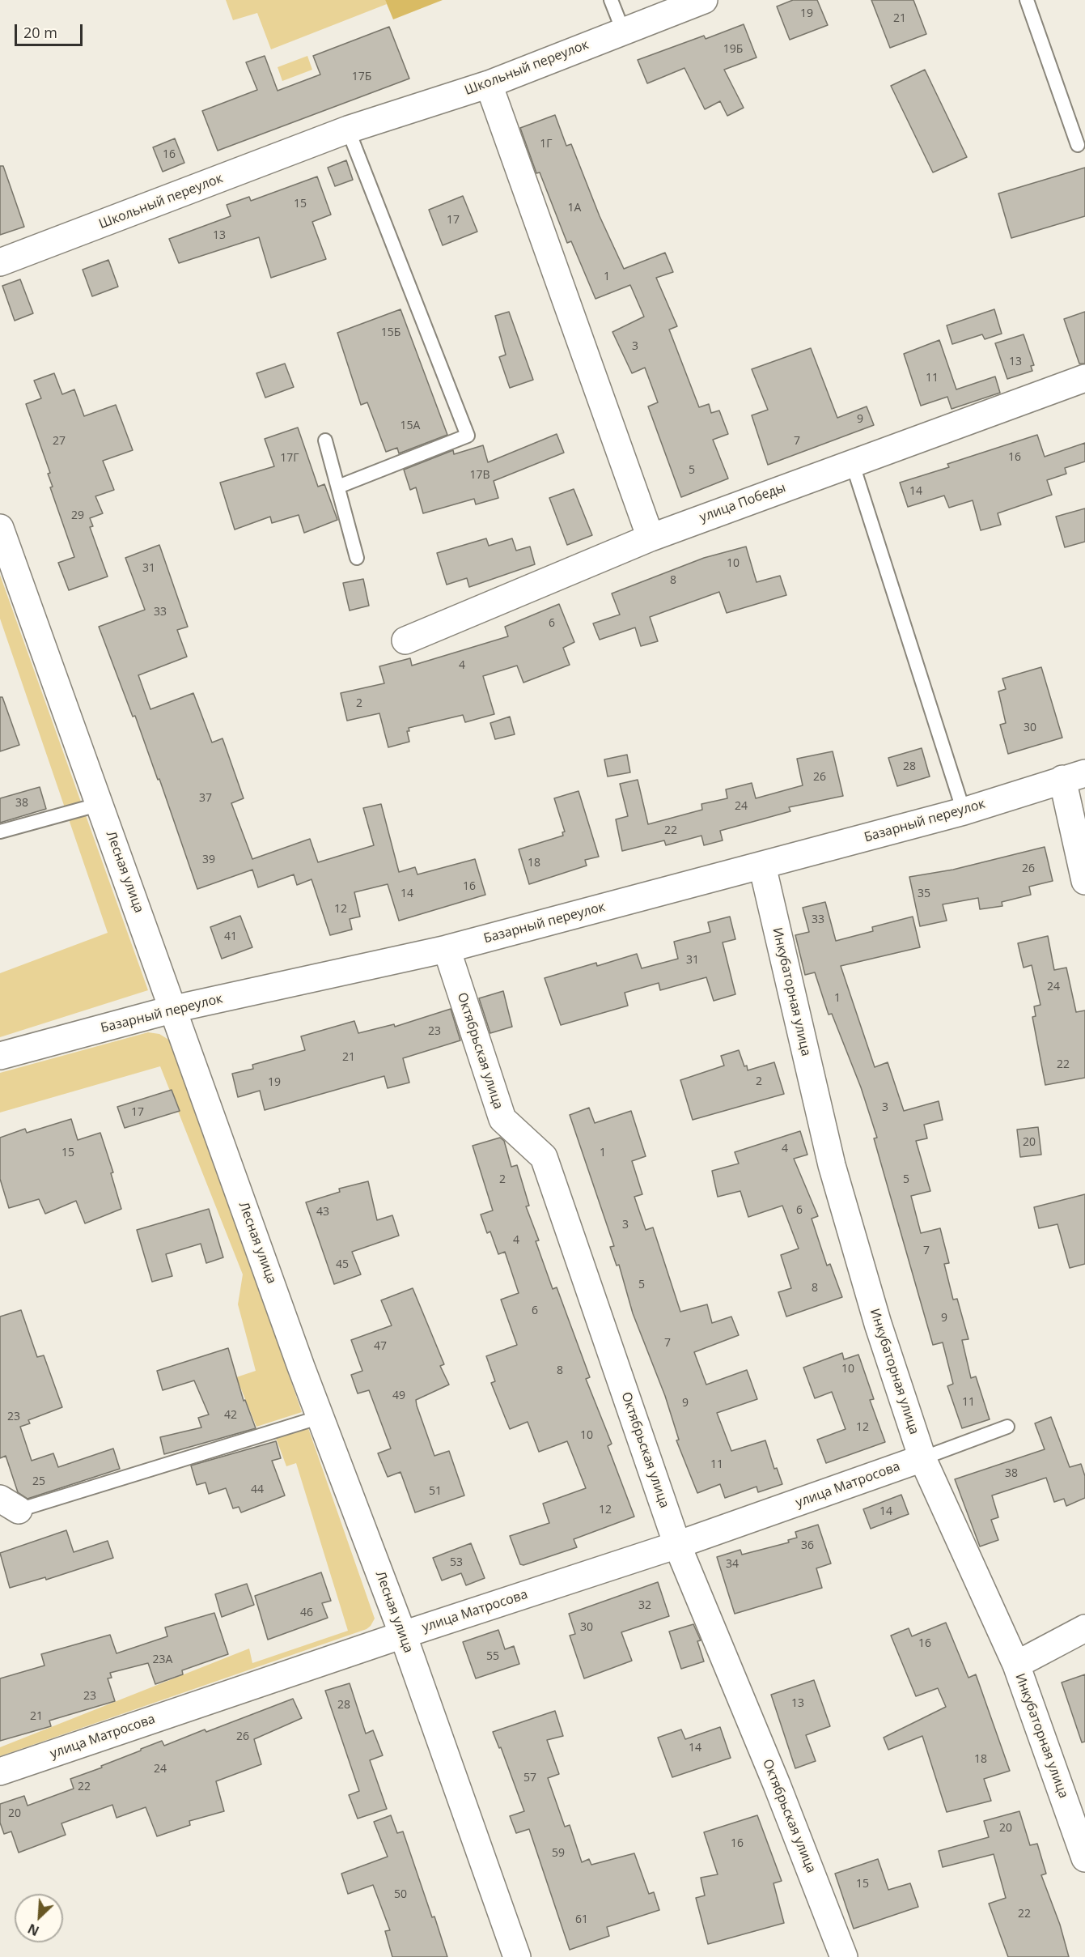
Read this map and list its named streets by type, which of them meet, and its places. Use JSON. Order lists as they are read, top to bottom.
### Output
{
  "streets": {
    "street": [
      "Школьный переулок",
      "улица Победы",
      "Базарный переулок",
      "Лесная улица",
      "Инкубаторная улица",
      "Октябрьская улица",
      "улица Матросова"
    ]
  },
  "crossings": [
    ["Базарный переулок", "Лесная улица"],
    ["Базарный переулок", "Инкубаторная улица"],
    ["Базарный переулок", "Октябрьская улица"],
    ["Лесная улица", "улица Матросова"],
    ["Инкубаторная улица", "улица Матросова"],
    ["Октябрьская улица", "улица Матросова"]
  ],
  "house_numbers": [
    "19",
    "21",
    "19Б",
    "17Б",
    "1Г",
    "16",
    "15",
    "1А",
    "17",
    "13",
    "1",
    "15Б",
    "3",
    "13",
    "11",
    "9",
    "15А",
    "27",
    "7",
    "16",
    "17Г",
    "5",
    "17В",
    "14",
    "29",
    "10",
    "31",
    "8",
    "33",
    "6",
    "4",
    "2",
    "30",
    "28",
    "26",
    "37",
    "38",
    "24",
    "22",
    "39",
    "18",
    "26",
    "16",
    "14",
    "35",
    "12",
    "33",
    "41",
    "31",
    "24",
    "1",
    "23",
    "21",
    "22",
    "2",
    "19",
    "3",
    "17",
    "20",
    "4",
    "15",
    "1",
    "2",
    "5",
    "6",
    "43",
    "3",
    "4",
    "7",
    "45",
    "5",
    "8",
    "6",
    "9",
    "7",
    "47",
    "10",
    "8",
    "49",
    "11",
    "9",
    "42",
    "23",
    "12",
    "10",
    "11",
    "38",
    "25",
    "44",
    "51",
    "12",
    "14",
    "36",
    "53",
    "34",
    "32",
    "46",
    "30",
    "16",
    "55",
    "23А",
    "23",
    "13",
    "28",
    "21",
    "26",
    "14",
    "18",
    "24",
    "57",
    "22",
    "20",
    "20",
    "16",
    "59",
    "15",
    "50",
    "22",
    "61"
  ],
  "scale_bar": "20 m",
  "north": "bottom left"
}
